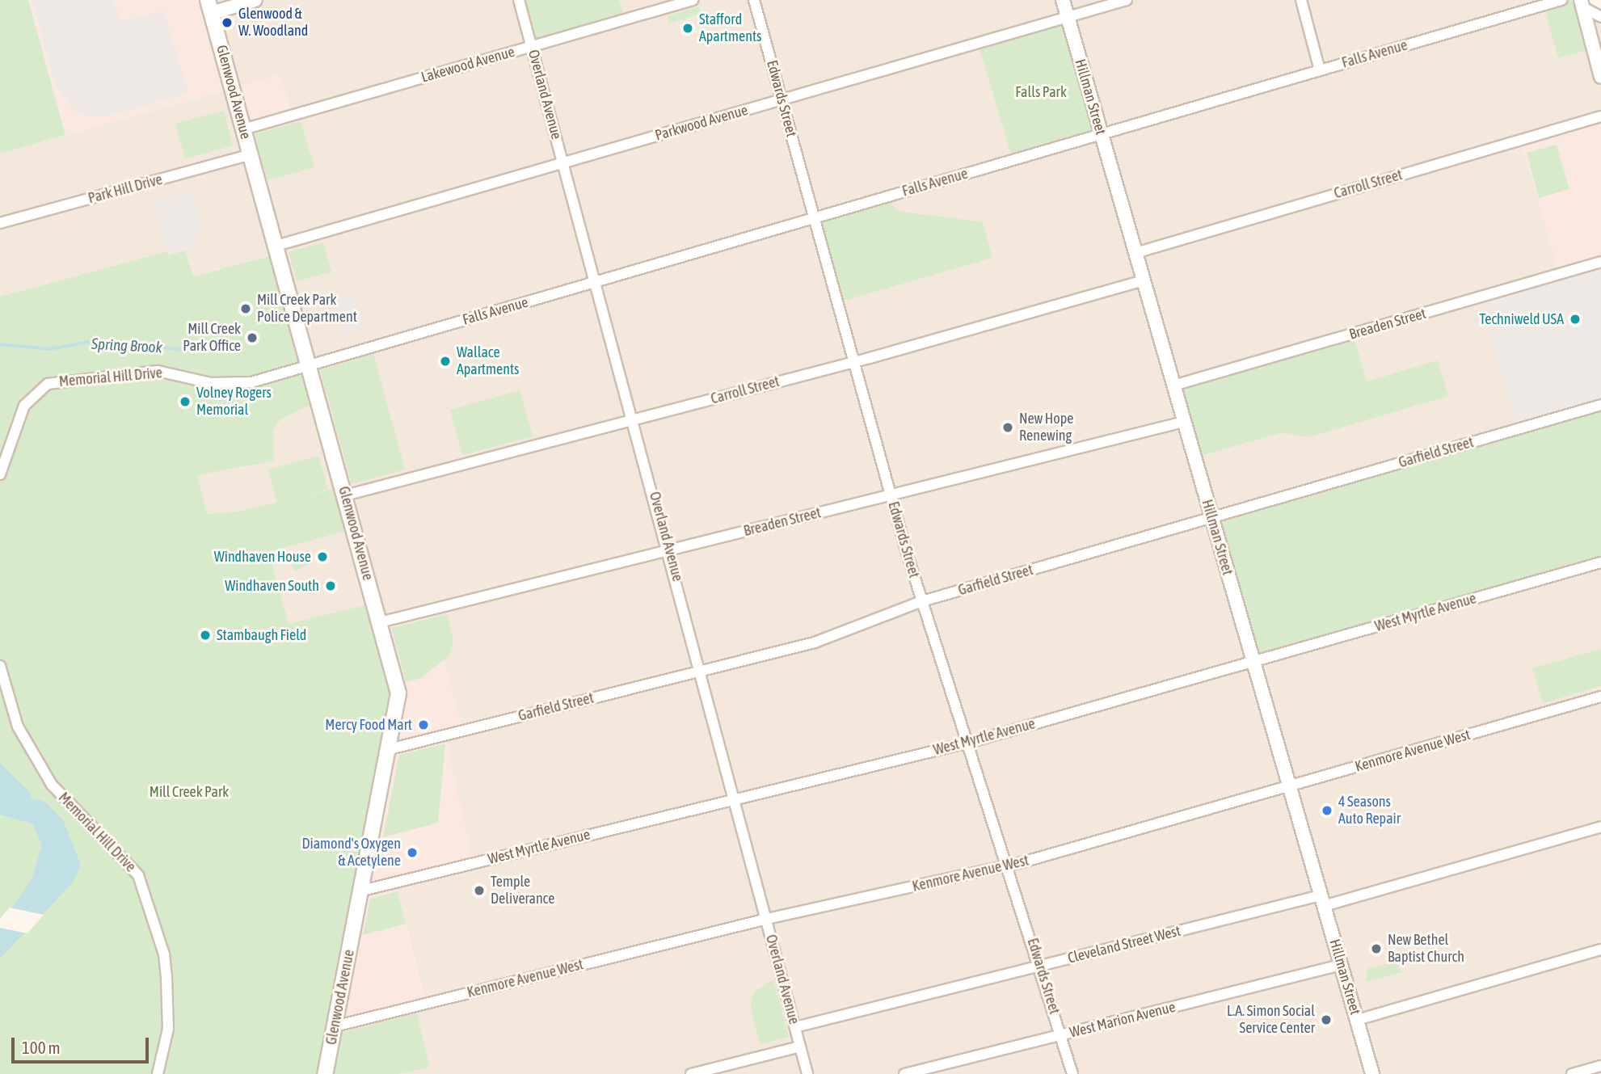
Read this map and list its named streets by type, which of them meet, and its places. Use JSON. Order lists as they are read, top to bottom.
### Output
{
  "streets": {
    "main road": ["Glenwood Avenue"],
    "street": [
      "Falls Avenue",
      "Lakewood Avenue",
      "Overland Avenue",
      "Hillman Street",
      "Edwards Street",
      "Parkwood Avenue",
      "Carroll Street",
      "Park Hill Drive",
      "Breaden Street",
      "Memorial Hill Drive",
      "Garfield Street",
      "West Myrtle Avenue",
      "Kenmore Avenue West",
      "Cleveland Street West",
      "West Marion Avenue"
    ]
  },
  "crossings": [
    ["Falls Avenue", "Glenwood Avenue"],
    ["Falls Avenue", "Overland Avenue"],
    ["Falls Avenue", "Hillman Street"],
    ["Falls Avenue", "Edwards Street"],
    ["Falls Avenue", "Memorial Hill Drive"],
    ["Lakewood Avenue", "Glenwood Avenue"],
    ["Lakewood Avenue", "Overland Avenue"],
    ["Glenwood Avenue", "Parkwood Avenue"],
    ["Glenwood Avenue", "Carroll Street"],
    ["Glenwood Avenue", "Park Hill Drive"],
    ["Glenwood Avenue", "Breaden Street"],
    ["Glenwood Avenue", "Memorial Hill Drive"],
    ["Glenwood Avenue", "Garfield Street"],
    ["Glenwood Avenue", "West Myrtle Avenue"],
    ["Glenwood Avenue", "Kenmore Avenue West"],
    ["Overland Avenue", "Parkwood Avenue"],
    ["Overland Avenue", "Carroll Street"],
    ["Overland Avenue", "Breaden Street"],
    ["Overland Avenue", "Garfield Street"],
    ["Overland Avenue", "West Myrtle Avenue"],
    ["Overland Avenue", "Kenmore Avenue West"],
    ["Overland Avenue", "Cleveland Street West"],
    ["Hillman Street", "Parkwood Avenue"],
    ["Hillman Street", "Carroll Street"],
    ["Hillman Street", "Breaden Street"],
    ["Hillman Street", "Garfield Street"],
    ["Hillman Street", "West Myrtle Avenue"],
    ["Hillman Street", "Kenmore Avenue West"],
    ["Hillman Street", "Cleveland Street West"],
    ["Hillman Street", "West Marion Avenue"],
    ["Edwards Street", "Parkwood Avenue"],
    ["Edwards Street", "Carroll Street"],
    ["Edwards Street", "Breaden Street"],
    ["Edwards Street", "Garfield Street"],
    ["Edwards Street", "West Myrtle Avenue"],
    ["Edwards Street", "Kenmore Avenue West"],
    ["Edwards Street", "Cleveland Street West"],
    ["Edwards Street", "West Marion Avenue"]
  ],
  "water": ["Spring Brook"],
  "parks": ["Falls Park", "Mill Creek Park"],
  "places": [
    "Glenwood & W. Woodland",
    "Stafford Apartments",
    "Mill Creek Park Police Department",
    "Techniweld USA",
    "Mill Creek Park Office",
    "Wallace Apartments",
    "Volney Rogers Memorial",
    "New Hope Renewing",
    "Windhaven House",
    "Windhaven South",
    "Stambaugh Field",
    "Mercy Food Mart",
    "4 Seasons Auto Repair",
    "Diamond's Oxygen & Acetylene",
    "Temple Deliverance",
    "New Bethel Baptist Church",
    "L.A. Simon Social Service Center"
  ],
  "scale_bar": "100 m"
}
